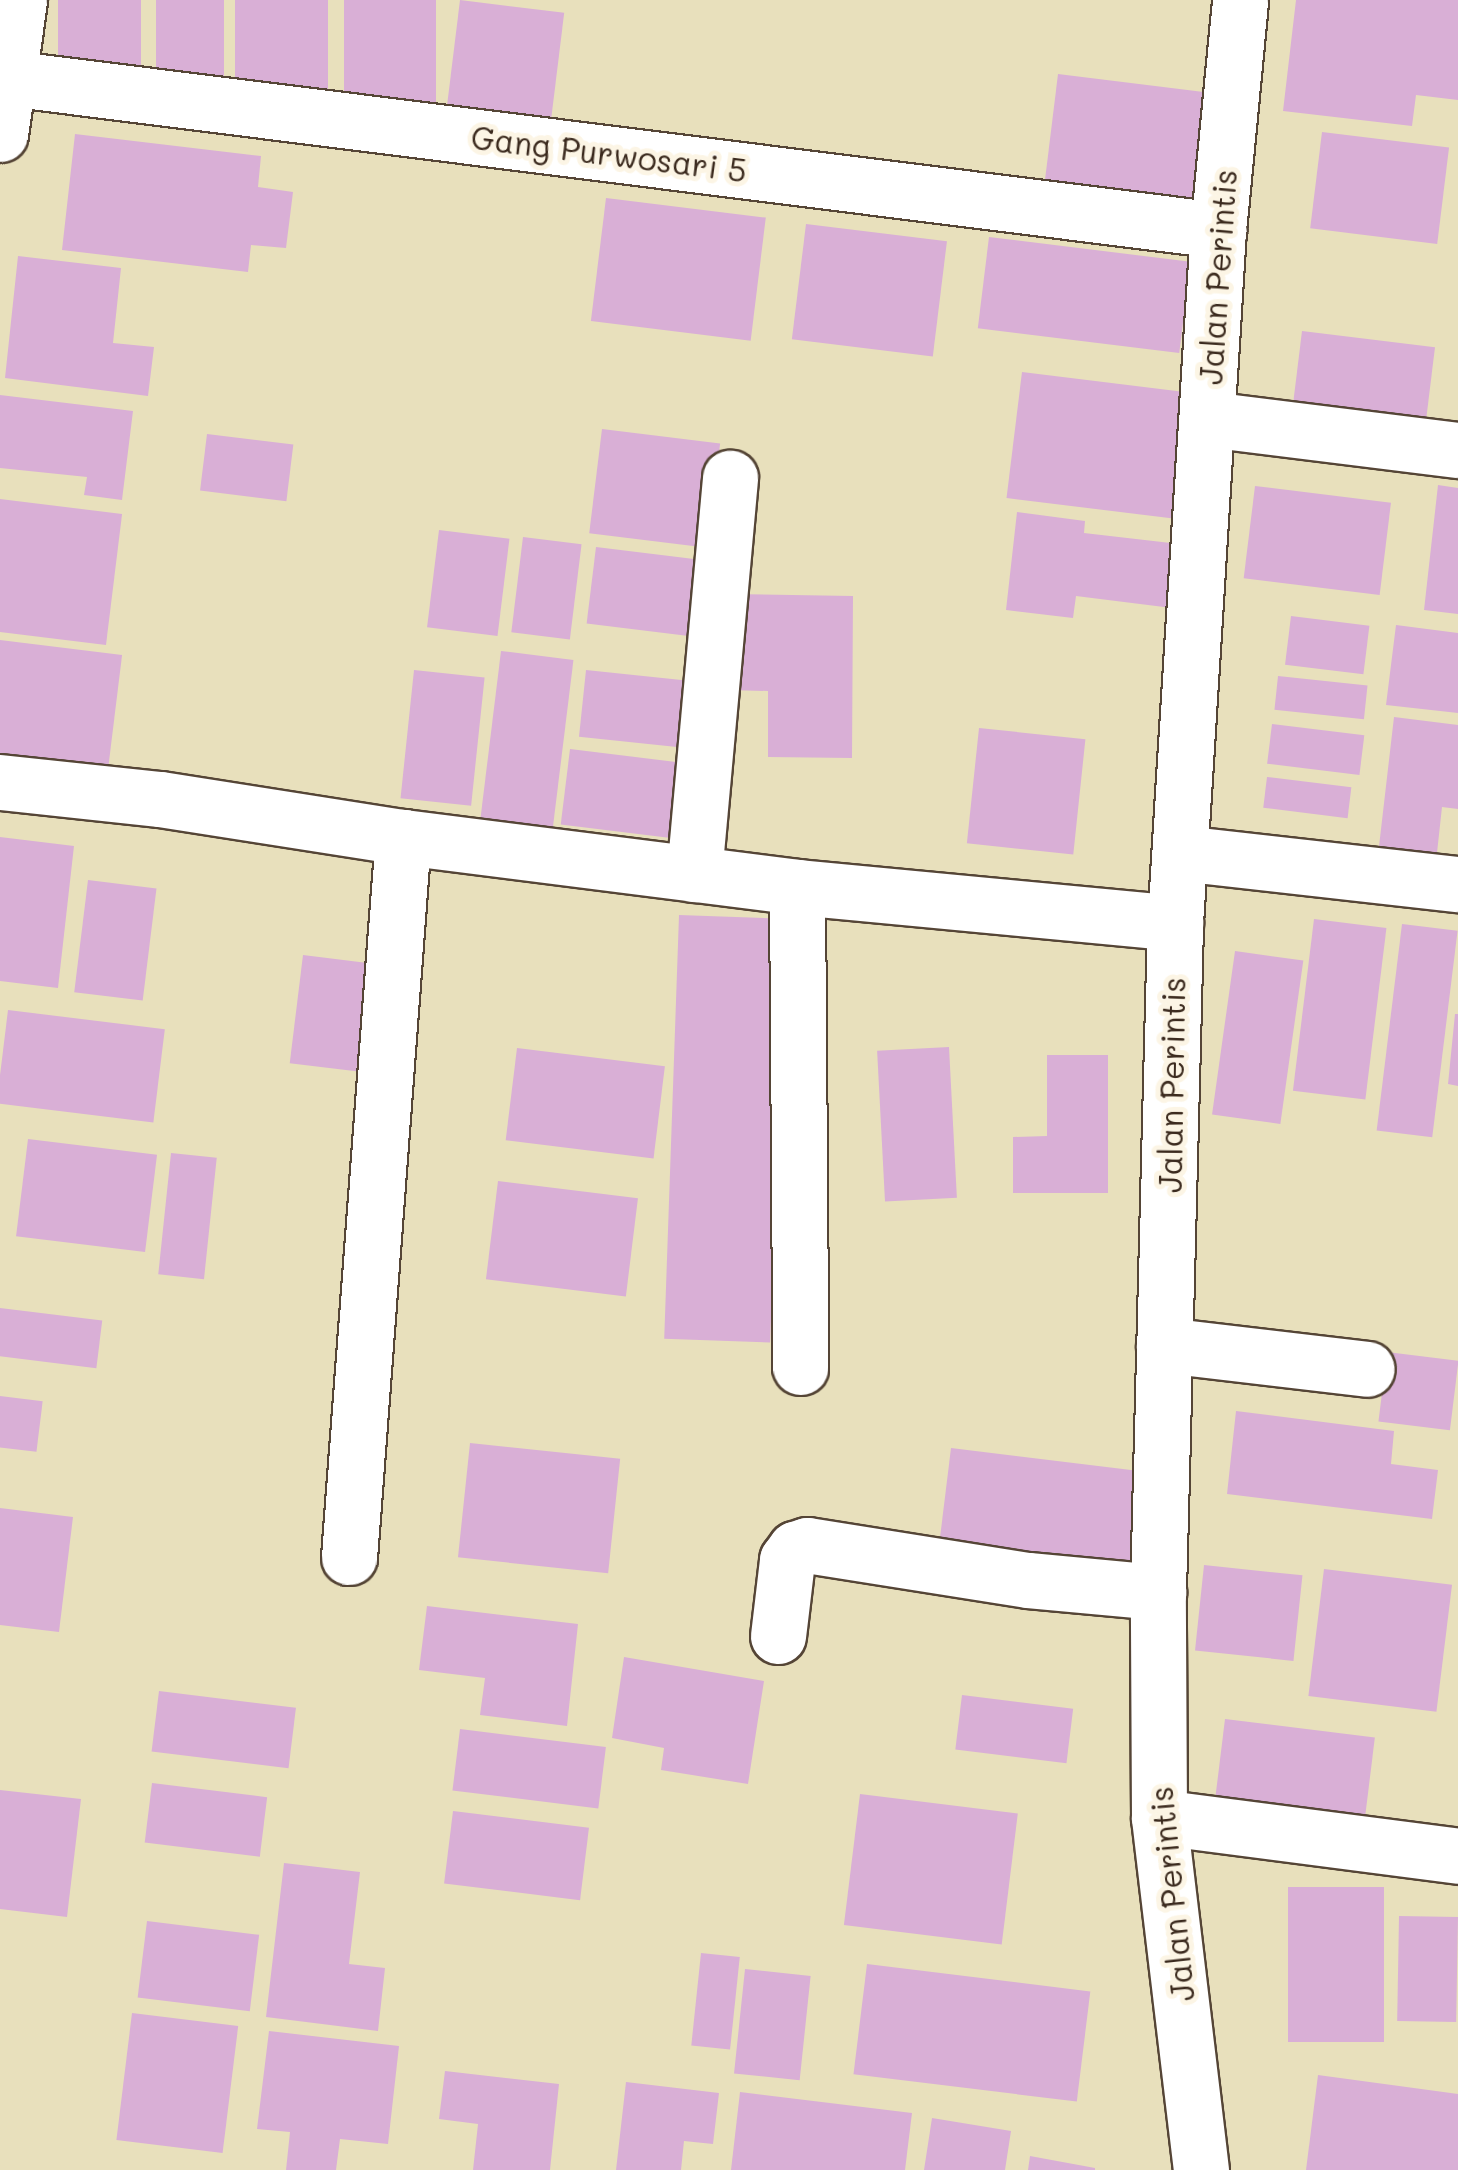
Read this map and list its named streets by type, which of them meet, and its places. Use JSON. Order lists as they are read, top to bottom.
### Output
{
  "streets": {
    "street": ["Gang Purwosari 5", "Jalan Perintis"]
  },
  "crossings": [
    ["Gang Purwosari 5", "Jalan Perintis"]
  ]
}
